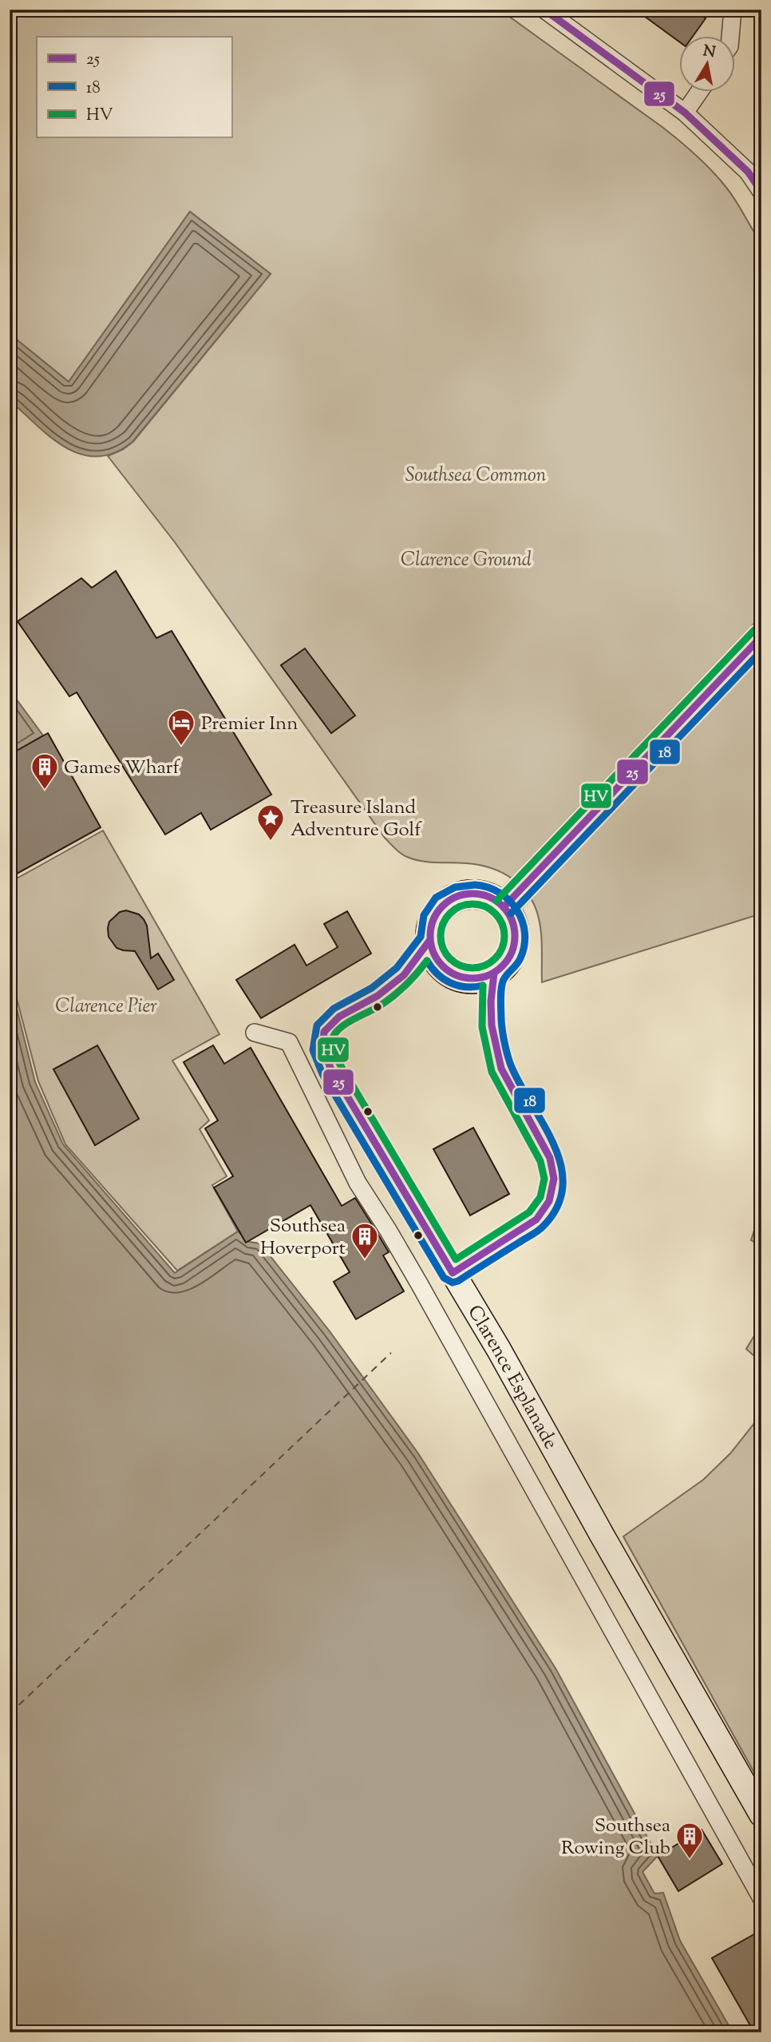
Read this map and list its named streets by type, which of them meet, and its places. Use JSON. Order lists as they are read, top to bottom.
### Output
{
  "streets": {
    "street": ["Clarence Esplanade"]
  },
  "parks": ["Southsea Common", "Clarence Ground", "Clarence Pier"],
  "places": {
    "hotel": ["Premier Inn"],
    "building": ["Games Wharf", "Southsea Hoverport", "Southsea Rowing Club"],
    "place": ["Treasure Island Adventure Golf"]
  },
  "lines": ["transit line 25", "transit line HV", "transit line 18"],
  "legend": ["25", "18", "HV"],
  "north": "top"
}
